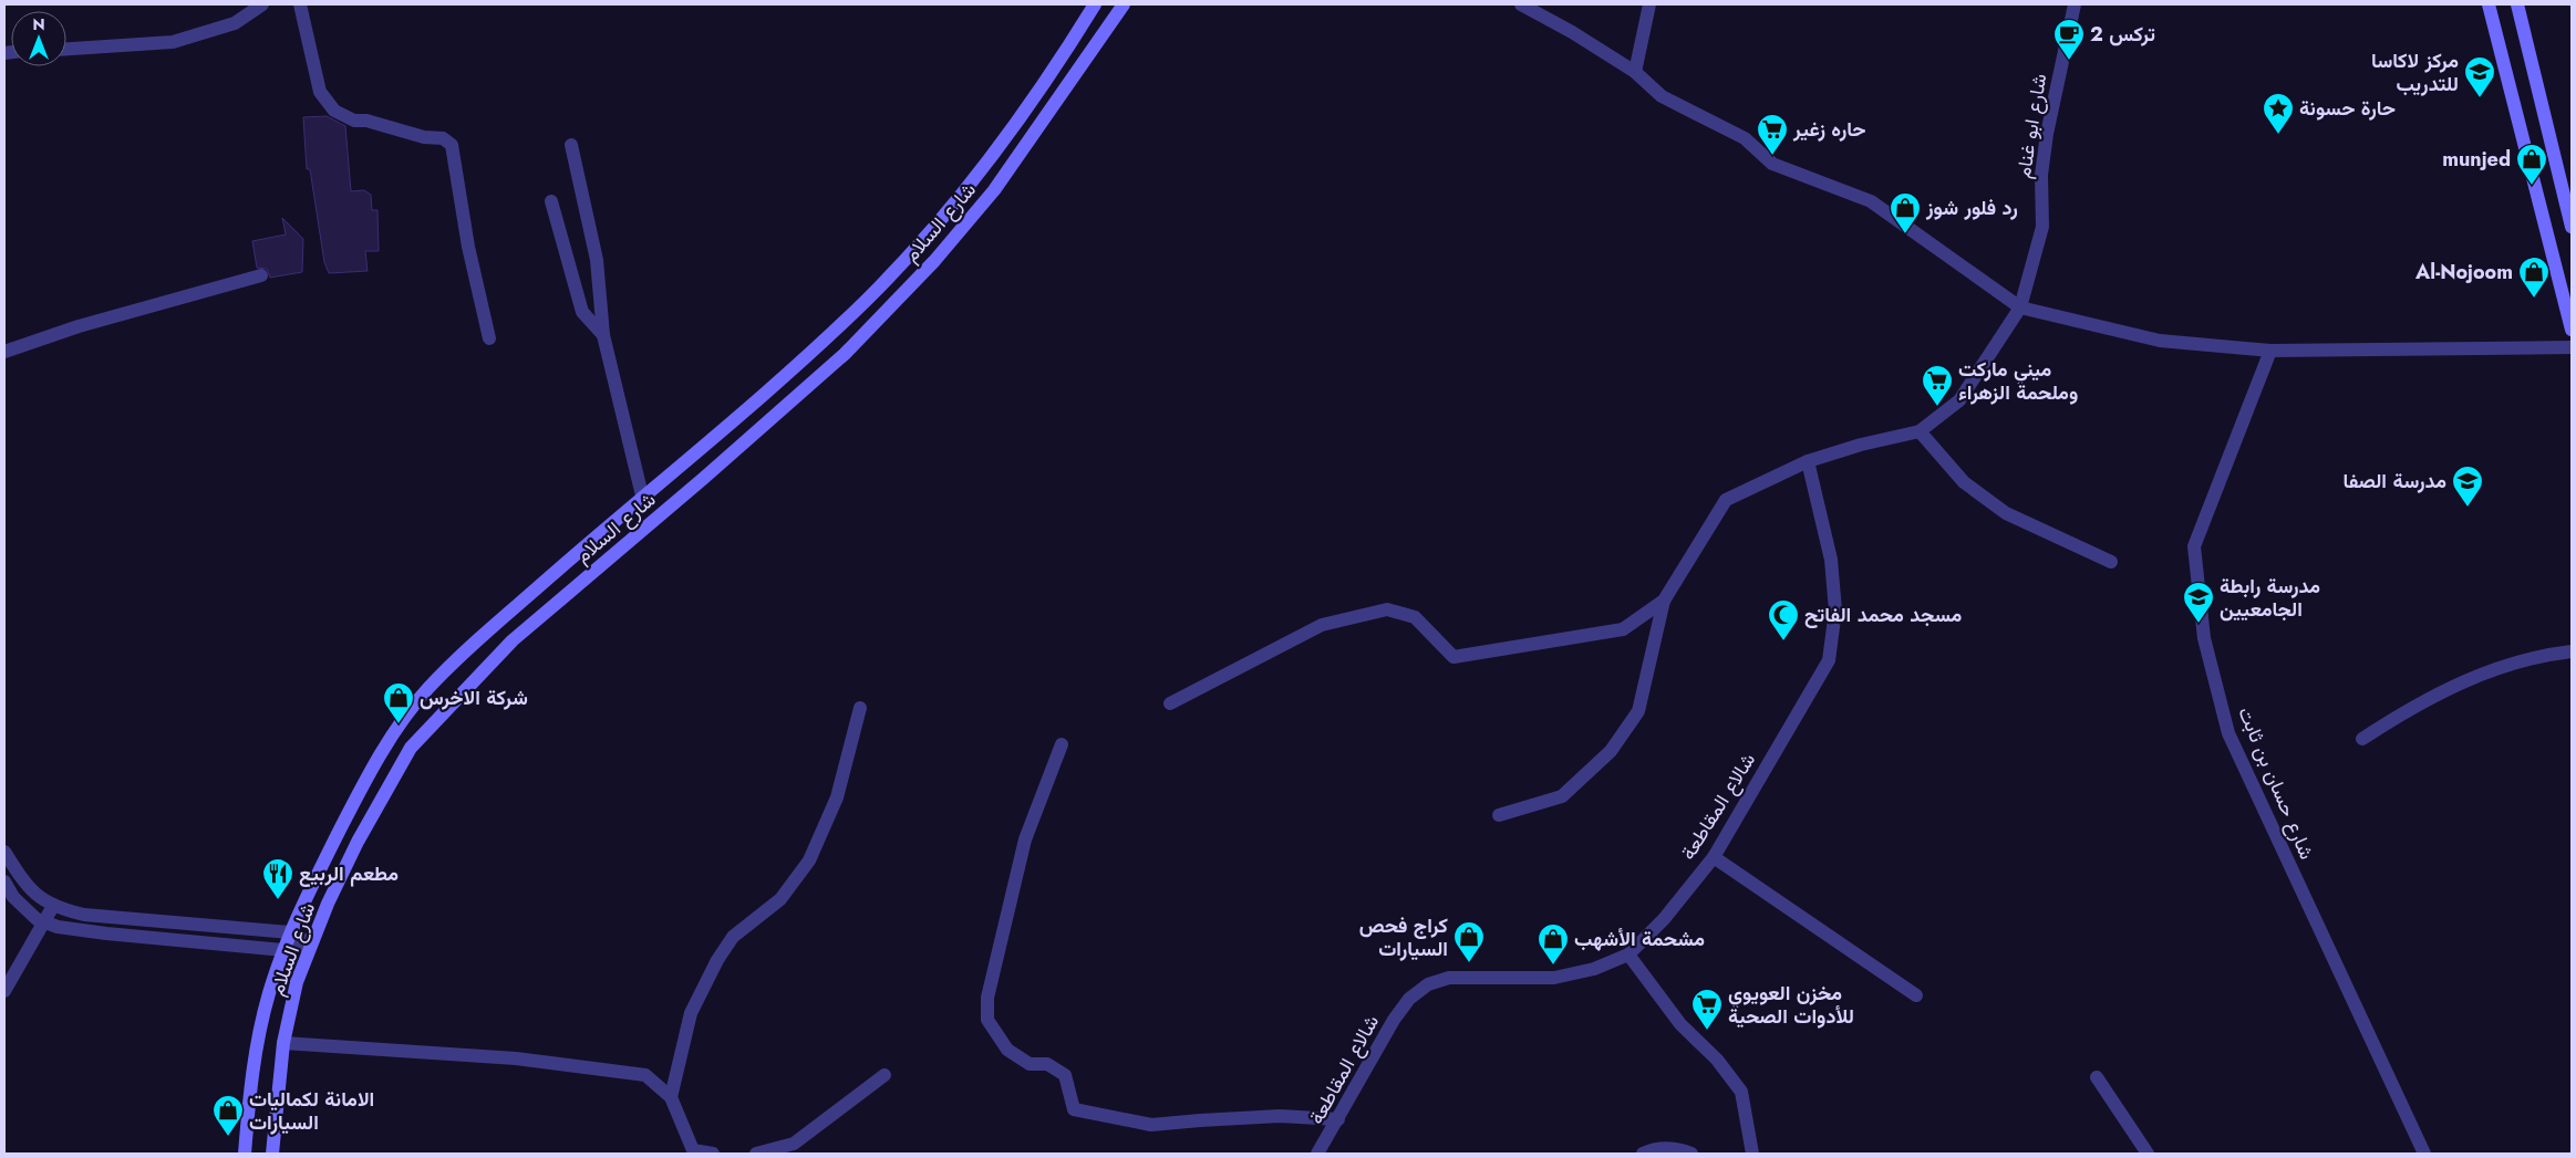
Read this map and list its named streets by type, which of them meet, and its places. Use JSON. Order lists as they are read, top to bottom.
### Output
{
  "streets": {
    "main road": ["شارع السلام"],
    "street": ["شارع ابو غنام", "شارع حسان بن ثابت", "شالاع المقاطعة"]
  },
  "crossings": [
    ["شارع ابو غنام", "شالاع المقاطعة"]
  ],
  "places": {
    "cafe": ["تركس 2"],
    "school or university": ["مركز لاكاسا للتدريب", "مدرسة الصفا", "مدرسة رابطة الجامعيين"],
    "place": ["حارة حسونة"],
    "supermarket": ["حاره زغير", "ميني ماركت وملحمة الزهراء", "مخزن العويوي للأدوات الصحية"],
    "shop": [
      "munjed",
      "رد فلور شوز",
      "Al-Nojoom",
      "شركة الاخرس",
      "كراج فحص السيارات",
      "مشحمة الأشهب",
      "الامانة لكماليات السيارات"
    ],
    "mosque": ["مسجد محمد الفاتح"],
    "restaurant": ["مطعم الربيع"]
  },
  "north": "top"
}
